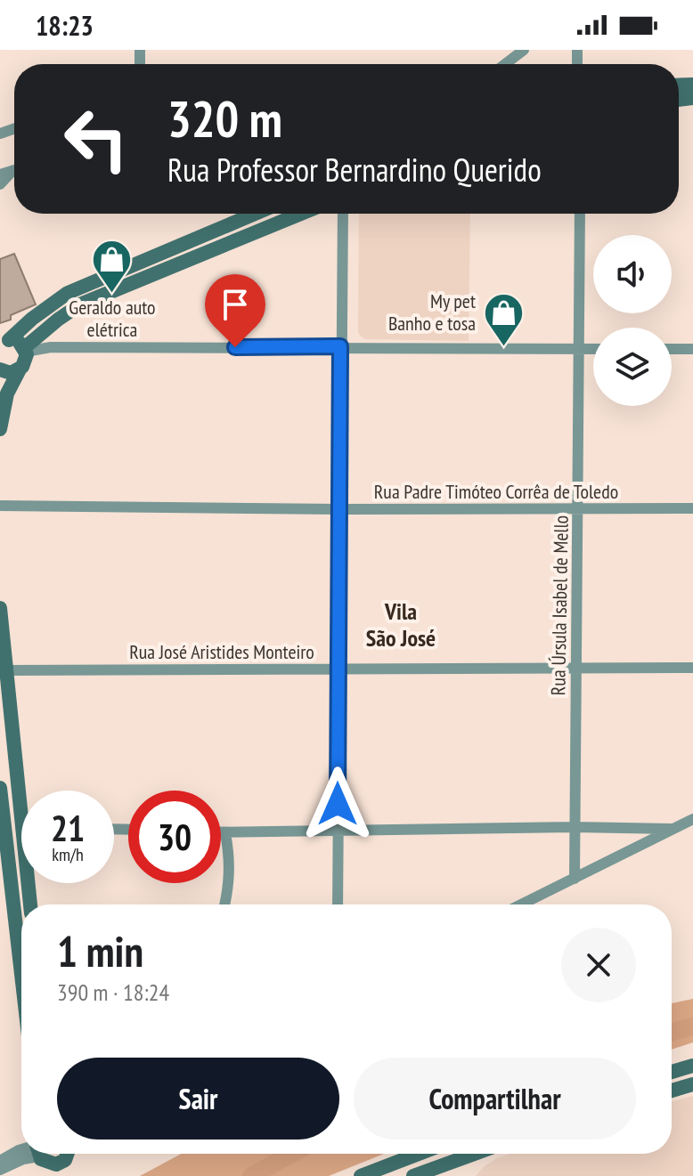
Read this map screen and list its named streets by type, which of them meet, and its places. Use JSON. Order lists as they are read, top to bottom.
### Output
{
  "streets": {
    "street": ["Rua Padre Timóteo Corrêa de Toledo", "Rua Úrsula Isabel de Mello", "Rua José Aristides Monteiro"]
  },
  "crossings": [
    ["Rua Padre Timóteo Corrêa de Toledo", "Rua Úrsula Isabel de Mello"],
    ["Rua Úrsula Isabel de Mello", "Rua José Aristides Monteiro"]
  ],
  "districts": ["Vila São José"],
  "places": {
    "shop": ["Geraldo auto elétrica", "My pet Banho e tosa"]
  },
  "page": {
    "status": "18:23",
    "turn": ["320 m", "Rua Professor Bernardino Querido"],
    "speed": "21 km/h",
    "limit": "30",
    "heading": ["1 min", "390 m · 18:24"],
    "buttons": ["Sair", "Compartilhar"]
  }
}
